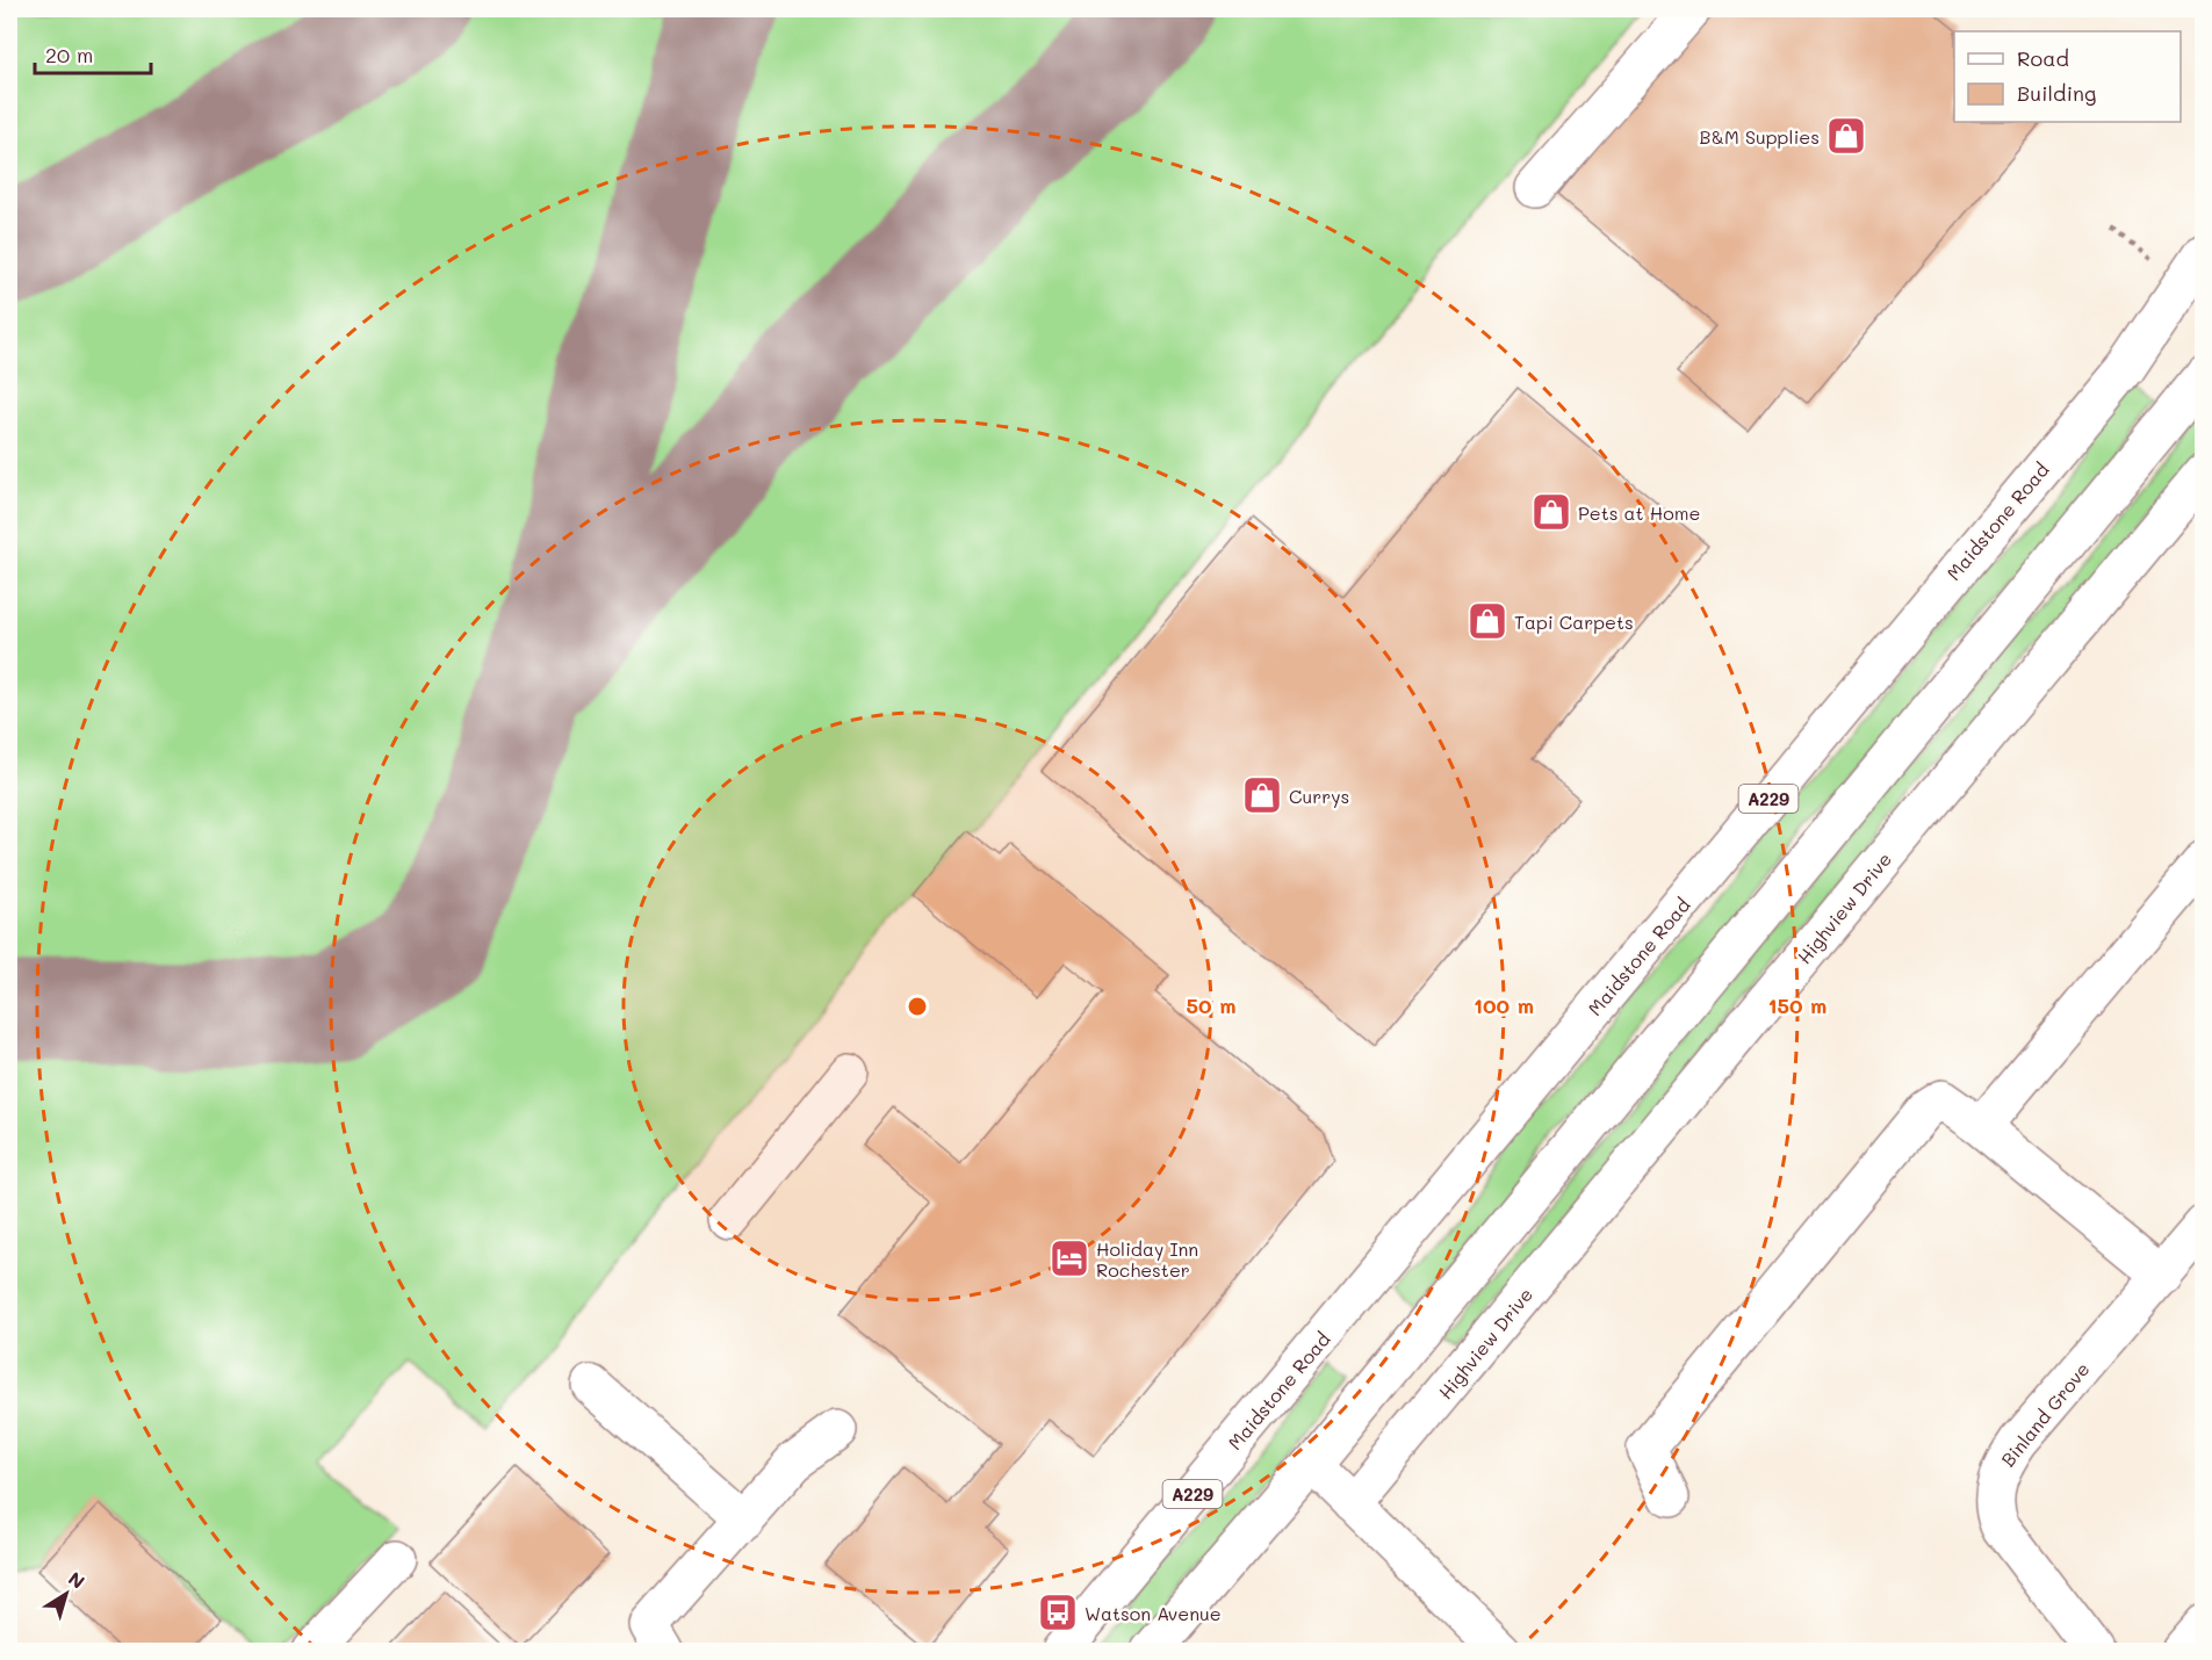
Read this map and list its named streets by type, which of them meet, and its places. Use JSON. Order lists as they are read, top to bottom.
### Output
{
  "streets": {
    "main road": [
      "Maidstone Road",
      "A229",
      "Highview Drive",
      "Binland Grove"
    ]
  },
  "places": {
    "shop": [
      "B&M Supplies",
      "Pets at Home",
      "Tapi Carpets",
      "Currys"
    ],
    "hotel": ["Holiday Inn Rochester"],
    "bus stop": ["Watson Avenue"]
  },
  "legend": ["Road", "Building"],
  "scale_bar": "20 m",
  "north": "top right",
  "rings": ["50 m", "100 m", "150 m"]
}
